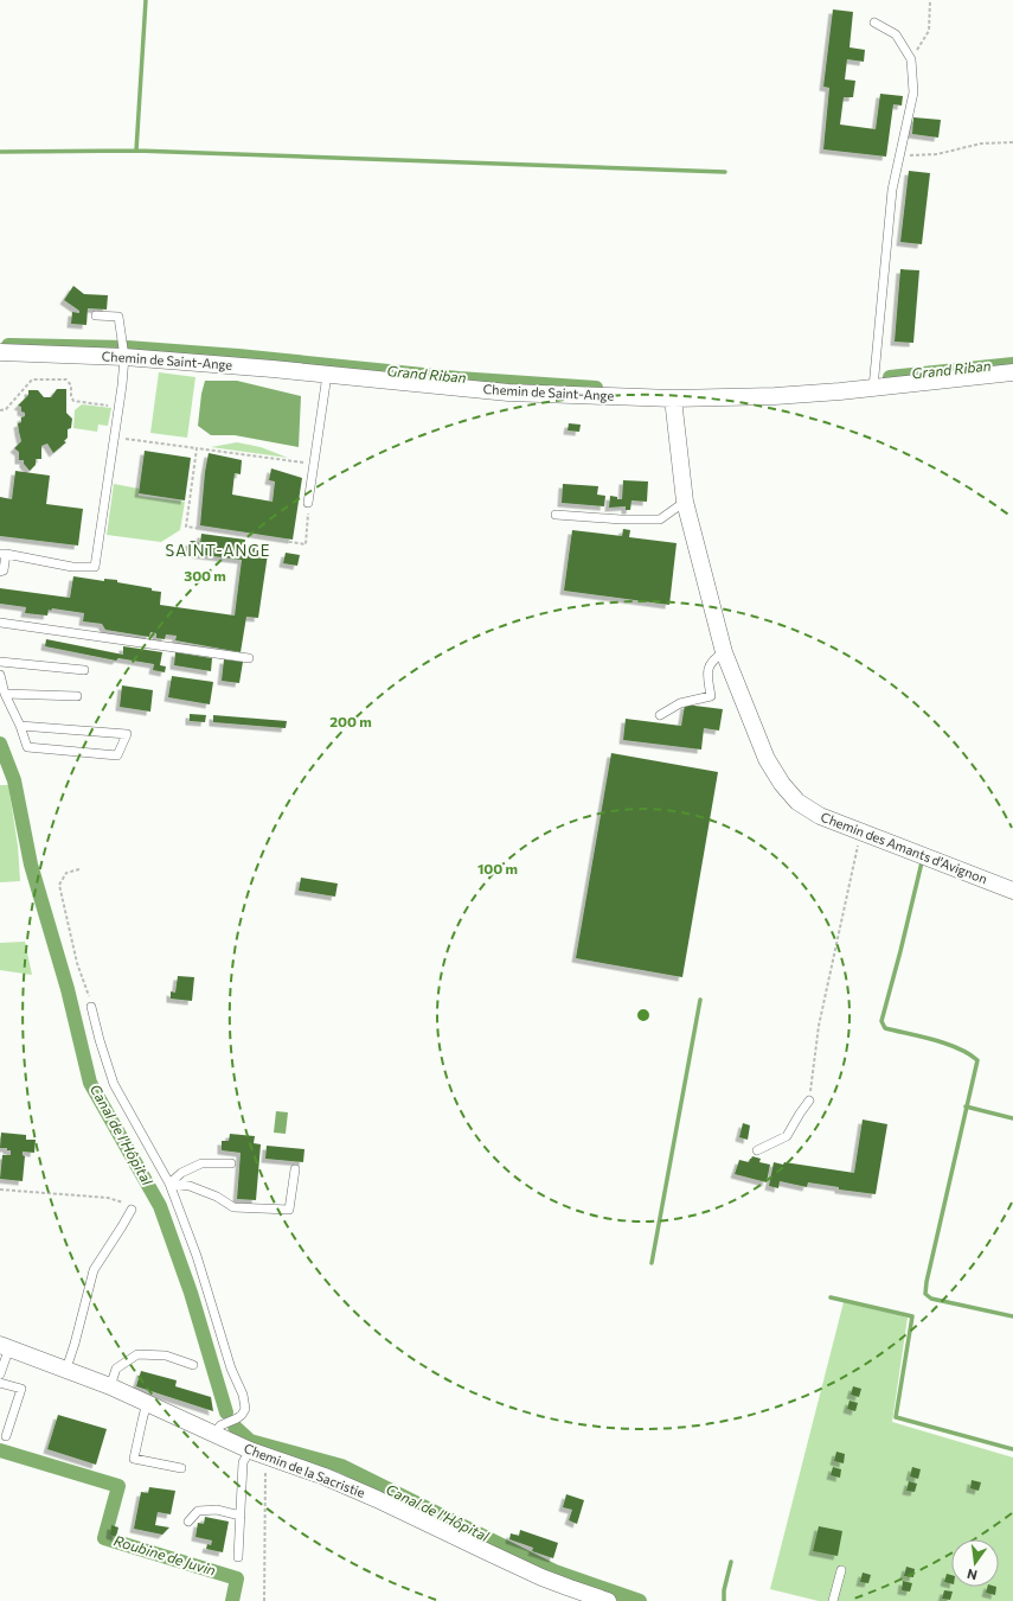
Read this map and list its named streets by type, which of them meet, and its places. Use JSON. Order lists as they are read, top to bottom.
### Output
{
  "streets": {
    "street": ["Chemin de Saint-Ange", "Chemin des Amants d'Avignon", "Chemin de la Sacristie"]
  },
  "crossings": [
    ["Chemin de Saint-Ange", "Chemin des Amants d'Avignon"]
  ],
  "districts": ["SAINT-ANGE"],
  "water": ["Grand Riban", "Canal de l'Hôpital", "Roubine de Juvin"],
  "north": "bottom",
  "rings": ["300 m", "200 m", "100 m"]
}
